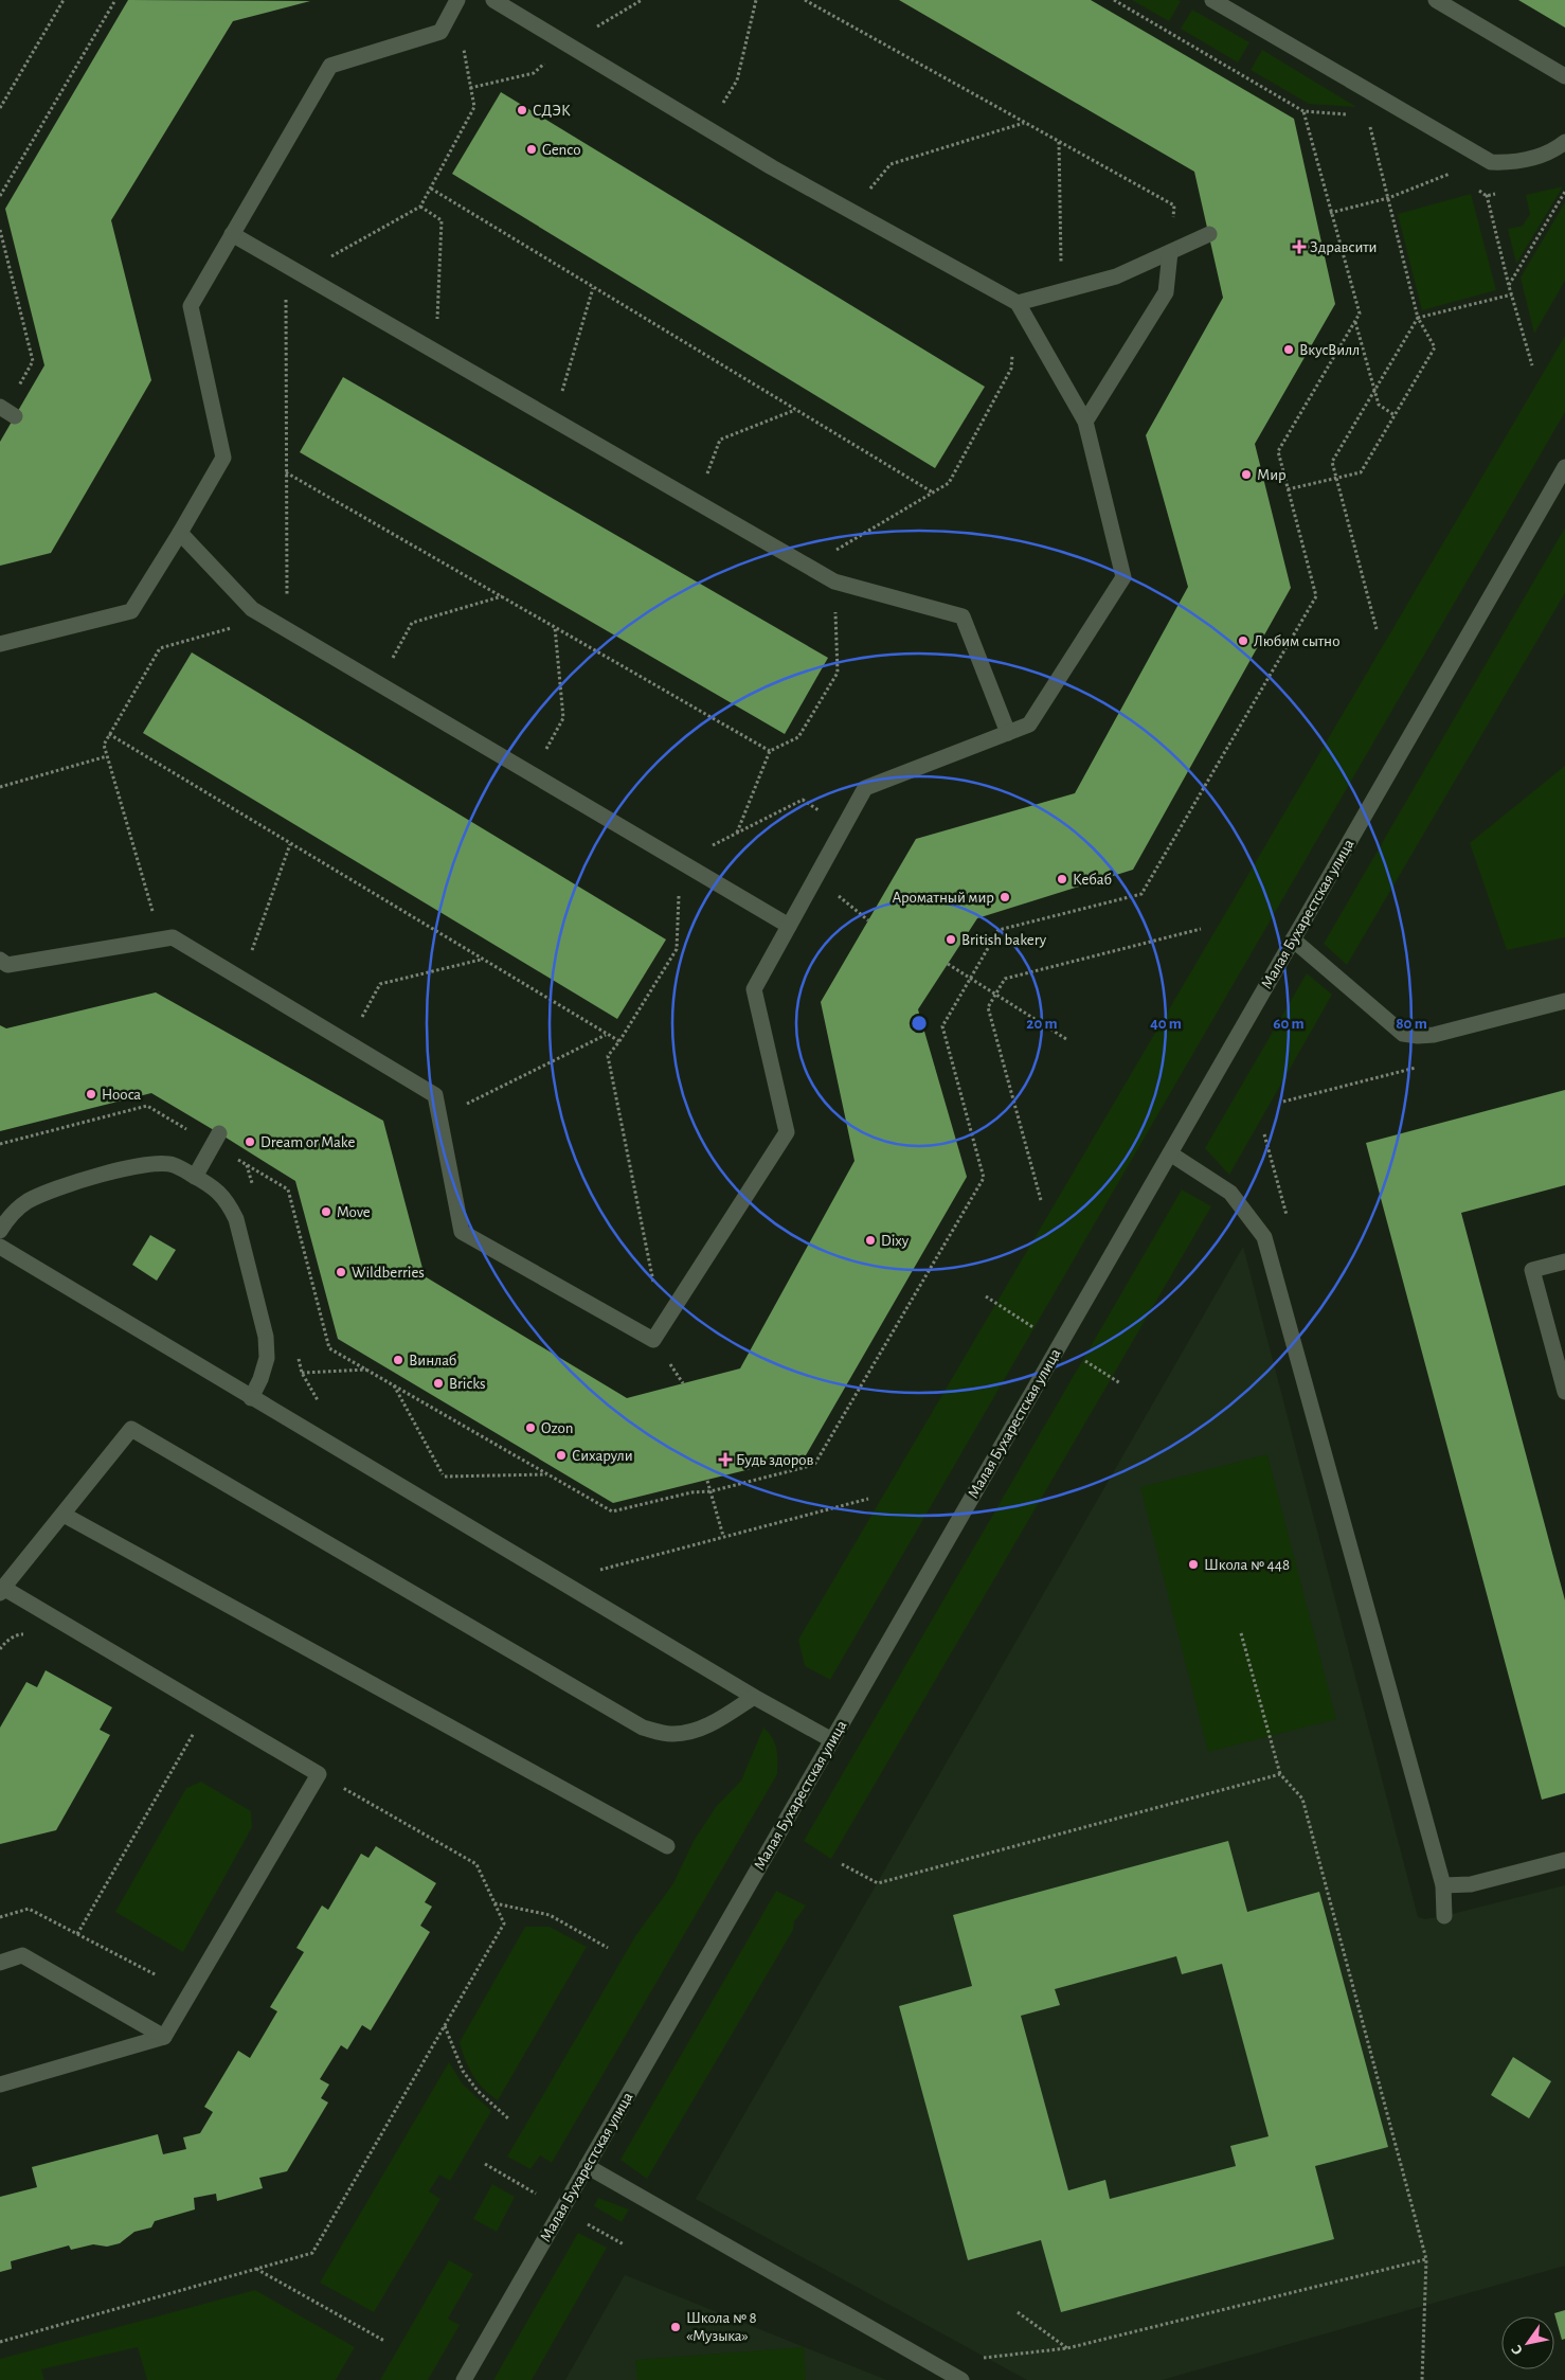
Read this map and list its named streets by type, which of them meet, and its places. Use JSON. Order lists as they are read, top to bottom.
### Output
{
  "streets": {
    "street": ["Малая Бухарестская улица"]
  },
  "places": {
    "other": [
      "СДЭК",
      "Genco",
      "ВкусВилл",
      "Мир",
      "Любим сытно",
      "Кебаб",
      "Ароматный мир",
      "British bakery",
      "Hooca",
      "Dream or Make",
      "Move",
      "Dixy",
      "Wildberries",
      "Винлаб",
      "Bricks",
      "Ozon",
      "Сихарули",
      "Школа № 448",
      "Школа № 8 «Музыка»"
    ],
    "health": ["Здравсити", "Будь здоров"]
  },
  "north": "bottom left",
  "rings": [
    "20 m",
    "40 m",
    "60 m",
    "80 m"
  ]
}
